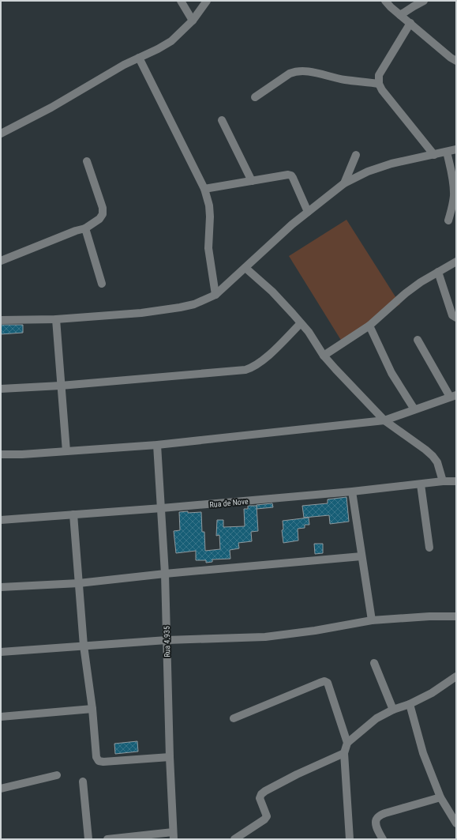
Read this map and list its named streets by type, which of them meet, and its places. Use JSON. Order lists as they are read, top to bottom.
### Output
{
  "streets": {
    "street": ["Rua de Nove", "Rua 4.935"]
  },
  "crossings": [
    ["Rua de Nove", "Rua 4.935"]
  ]
}
